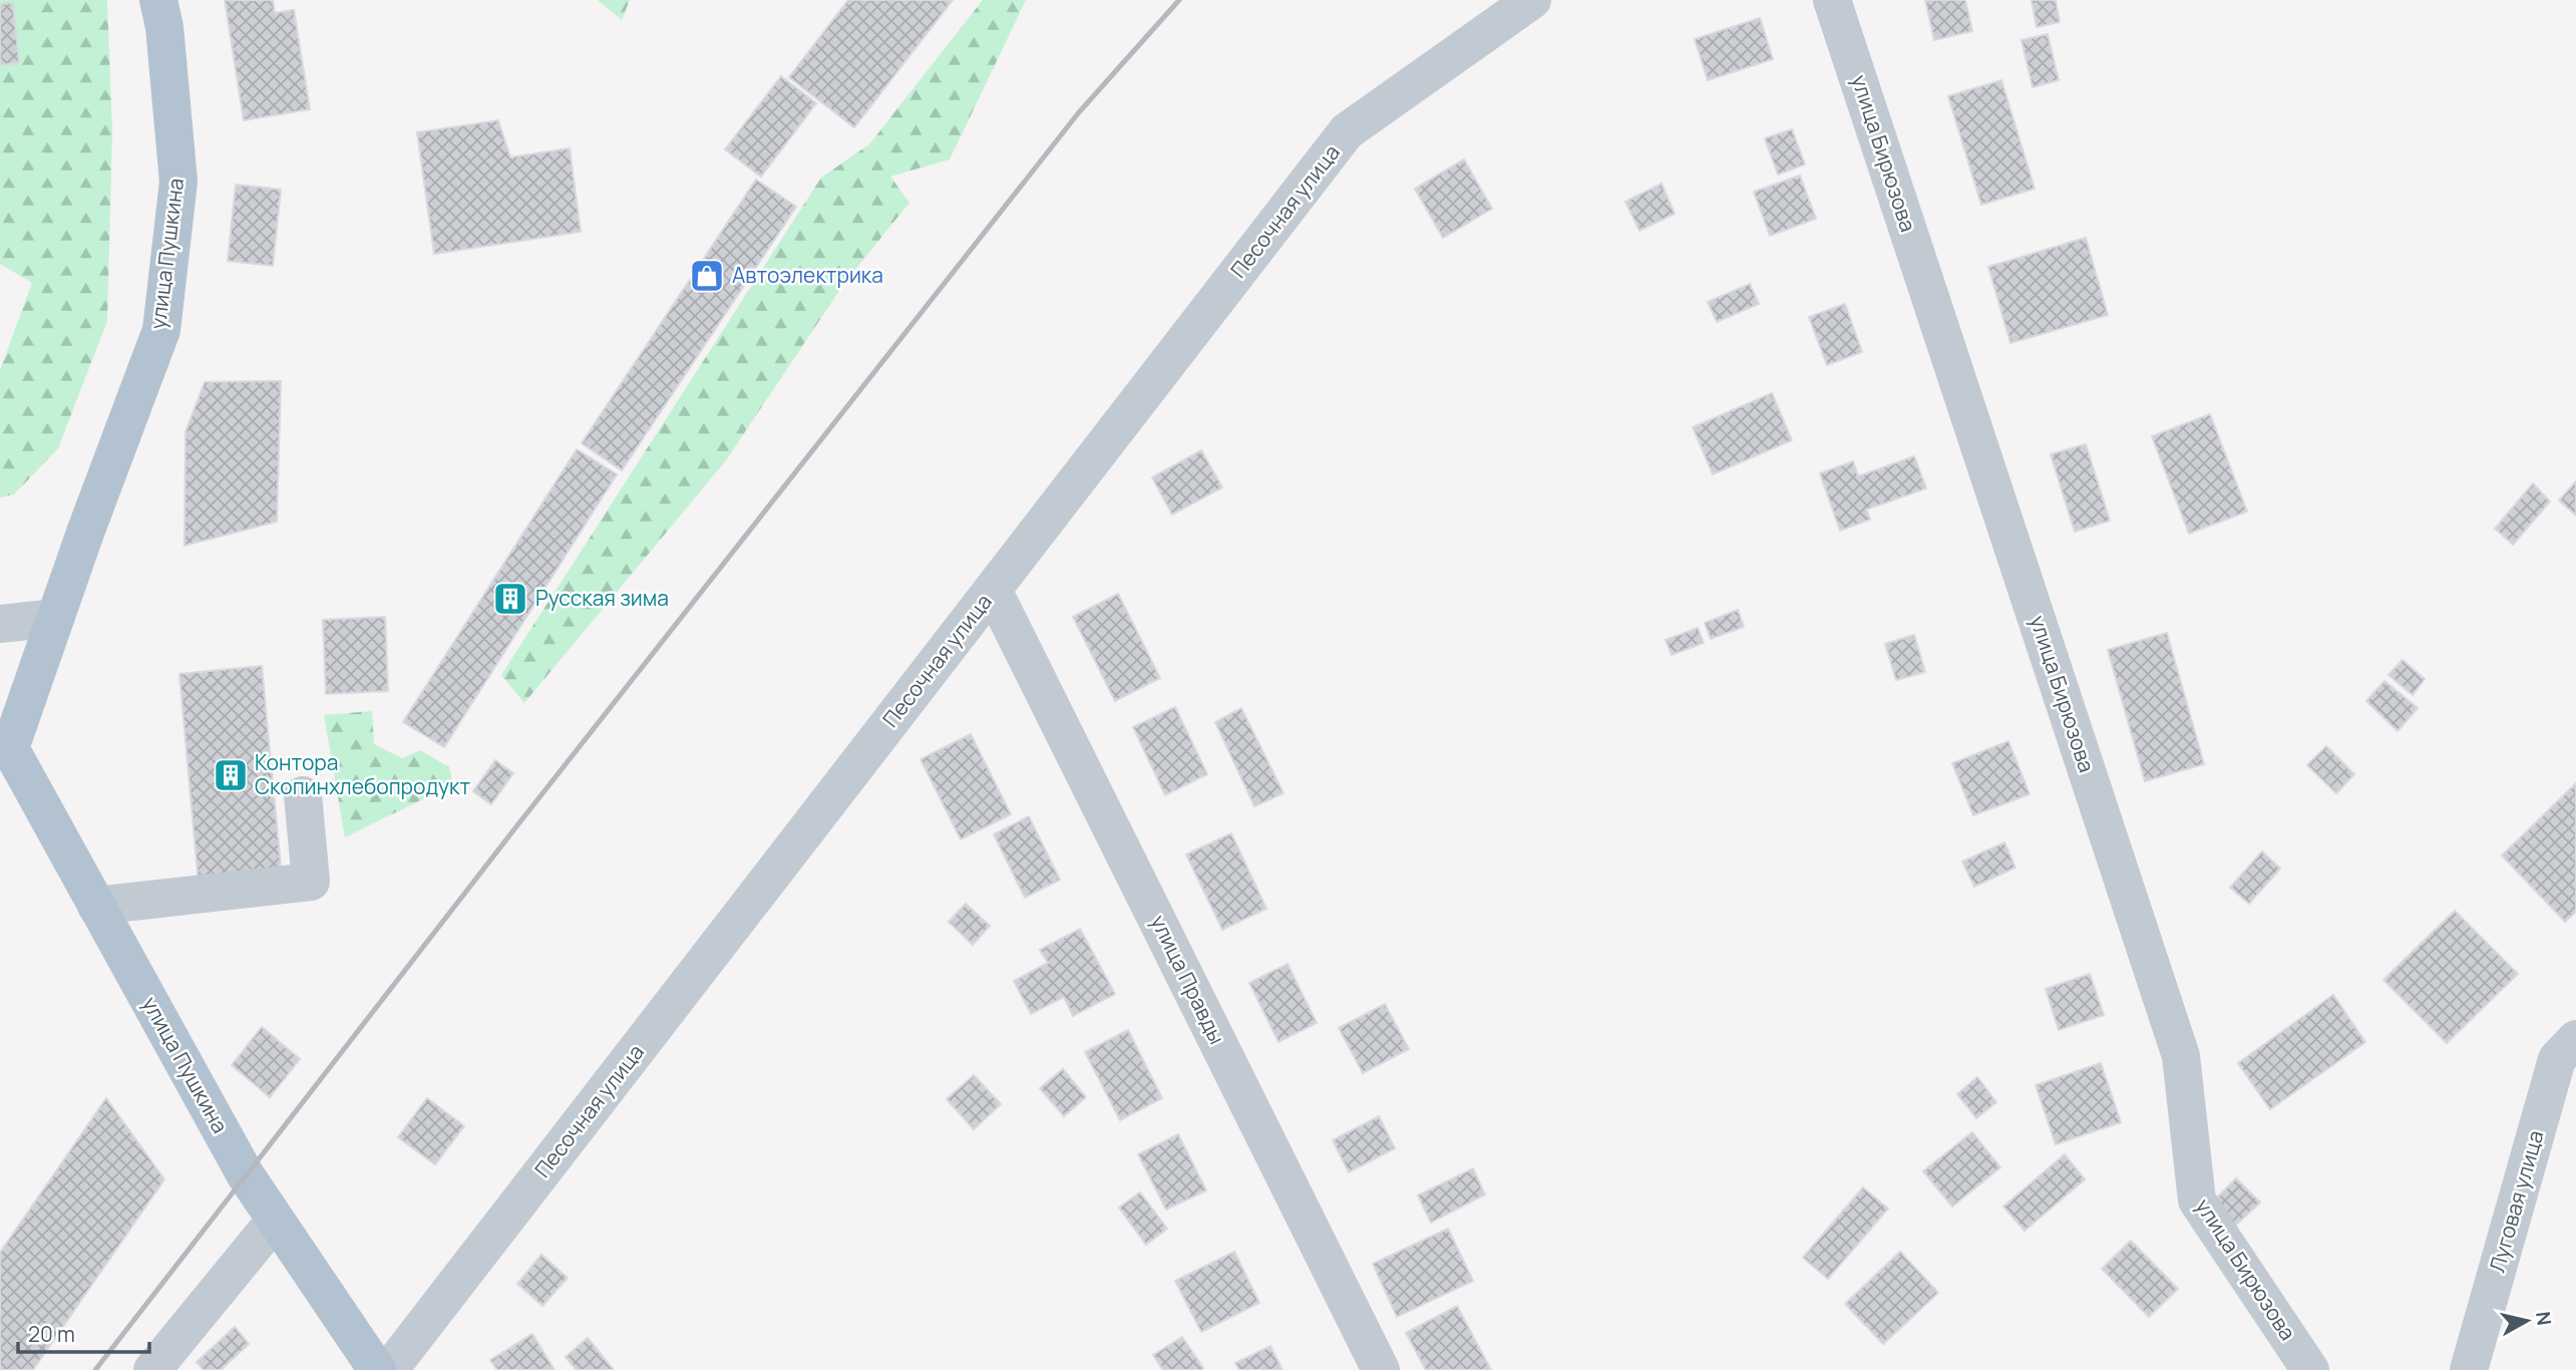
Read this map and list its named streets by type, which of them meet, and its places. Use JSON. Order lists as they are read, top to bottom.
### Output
{
  "streets": {
    "main road": ["улица Пушкина"],
    "street": [
      "улица Бирюзова",
      "Песочная улица",
      "улица Правды",
      "Луговая улица"
    ]
  },
  "crossings": [
    ["Песочная улица", "улица Правды"]
  ],
  "places": {
    "shop": ["Автоэлектрика"],
    "building": ["Русская зима", "Контора Скопинхлебопродукт"]
  },
  "scale_bar": "20 m",
  "north": "right"
}
